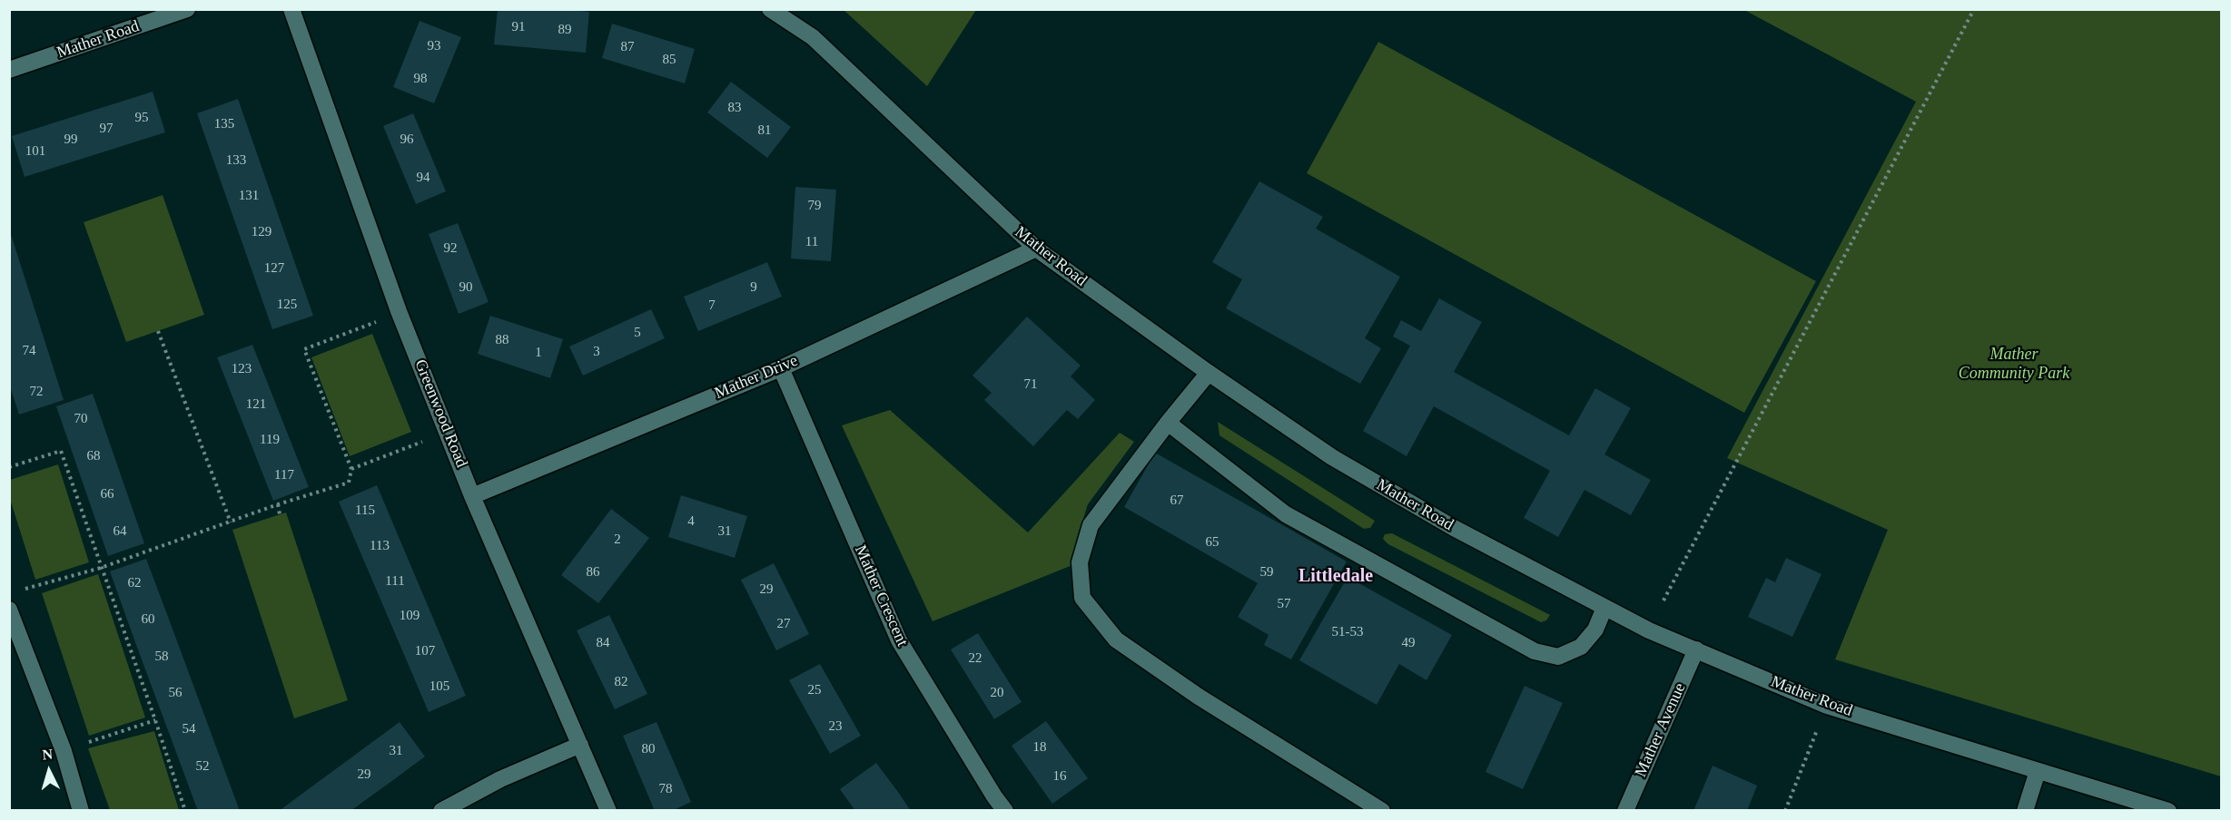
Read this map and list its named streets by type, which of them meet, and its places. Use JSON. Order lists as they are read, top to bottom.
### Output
{
  "streets": {
    "street": [
      "Mather Road",
      "Mather Drive",
      "Greenwood Road",
      "Mather Crescent",
      "Mather Avenue"
    ]
  },
  "crossings": [
    ["Mather Road", "Mather Drive"],
    ["Mather Road", "Mather Avenue"],
    ["Mather Drive", "Greenwood Road"],
    ["Mather Drive", "Mather Crescent"]
  ],
  "districts": ["Littledale"],
  "parks": ["Mather Community Park"],
  "house_numbers": [
    "91",
    "89",
    "93",
    "87",
    "85",
    "98",
    "83",
    "95",
    "135",
    "97",
    "81",
    "99",
    "96",
    "101",
    "133",
    "94",
    "131",
    "79",
    "129",
    "11",
    "92",
    "127",
    "90",
    "9",
    "125",
    "7",
    "5",
    "88",
    "74",
    "3",
    "1",
    "123",
    "71",
    "72",
    "121",
    "70",
    "119",
    "68",
    "117",
    "66",
    "67",
    "115",
    "4",
    "64",
    "31",
    "2",
    "65",
    "113",
    "86",
    "59",
    "111",
    "62",
    "29",
    "57",
    "109",
    "60",
    "27",
    "51-53",
    "84",
    "49",
    "107",
    "58",
    "22",
    "82",
    "105",
    "25",
    "56",
    "20",
    "23",
    "54",
    "18",
    "80",
    "31",
    "52",
    "29",
    "16",
    "78"
  ],
  "north": "top"
}
